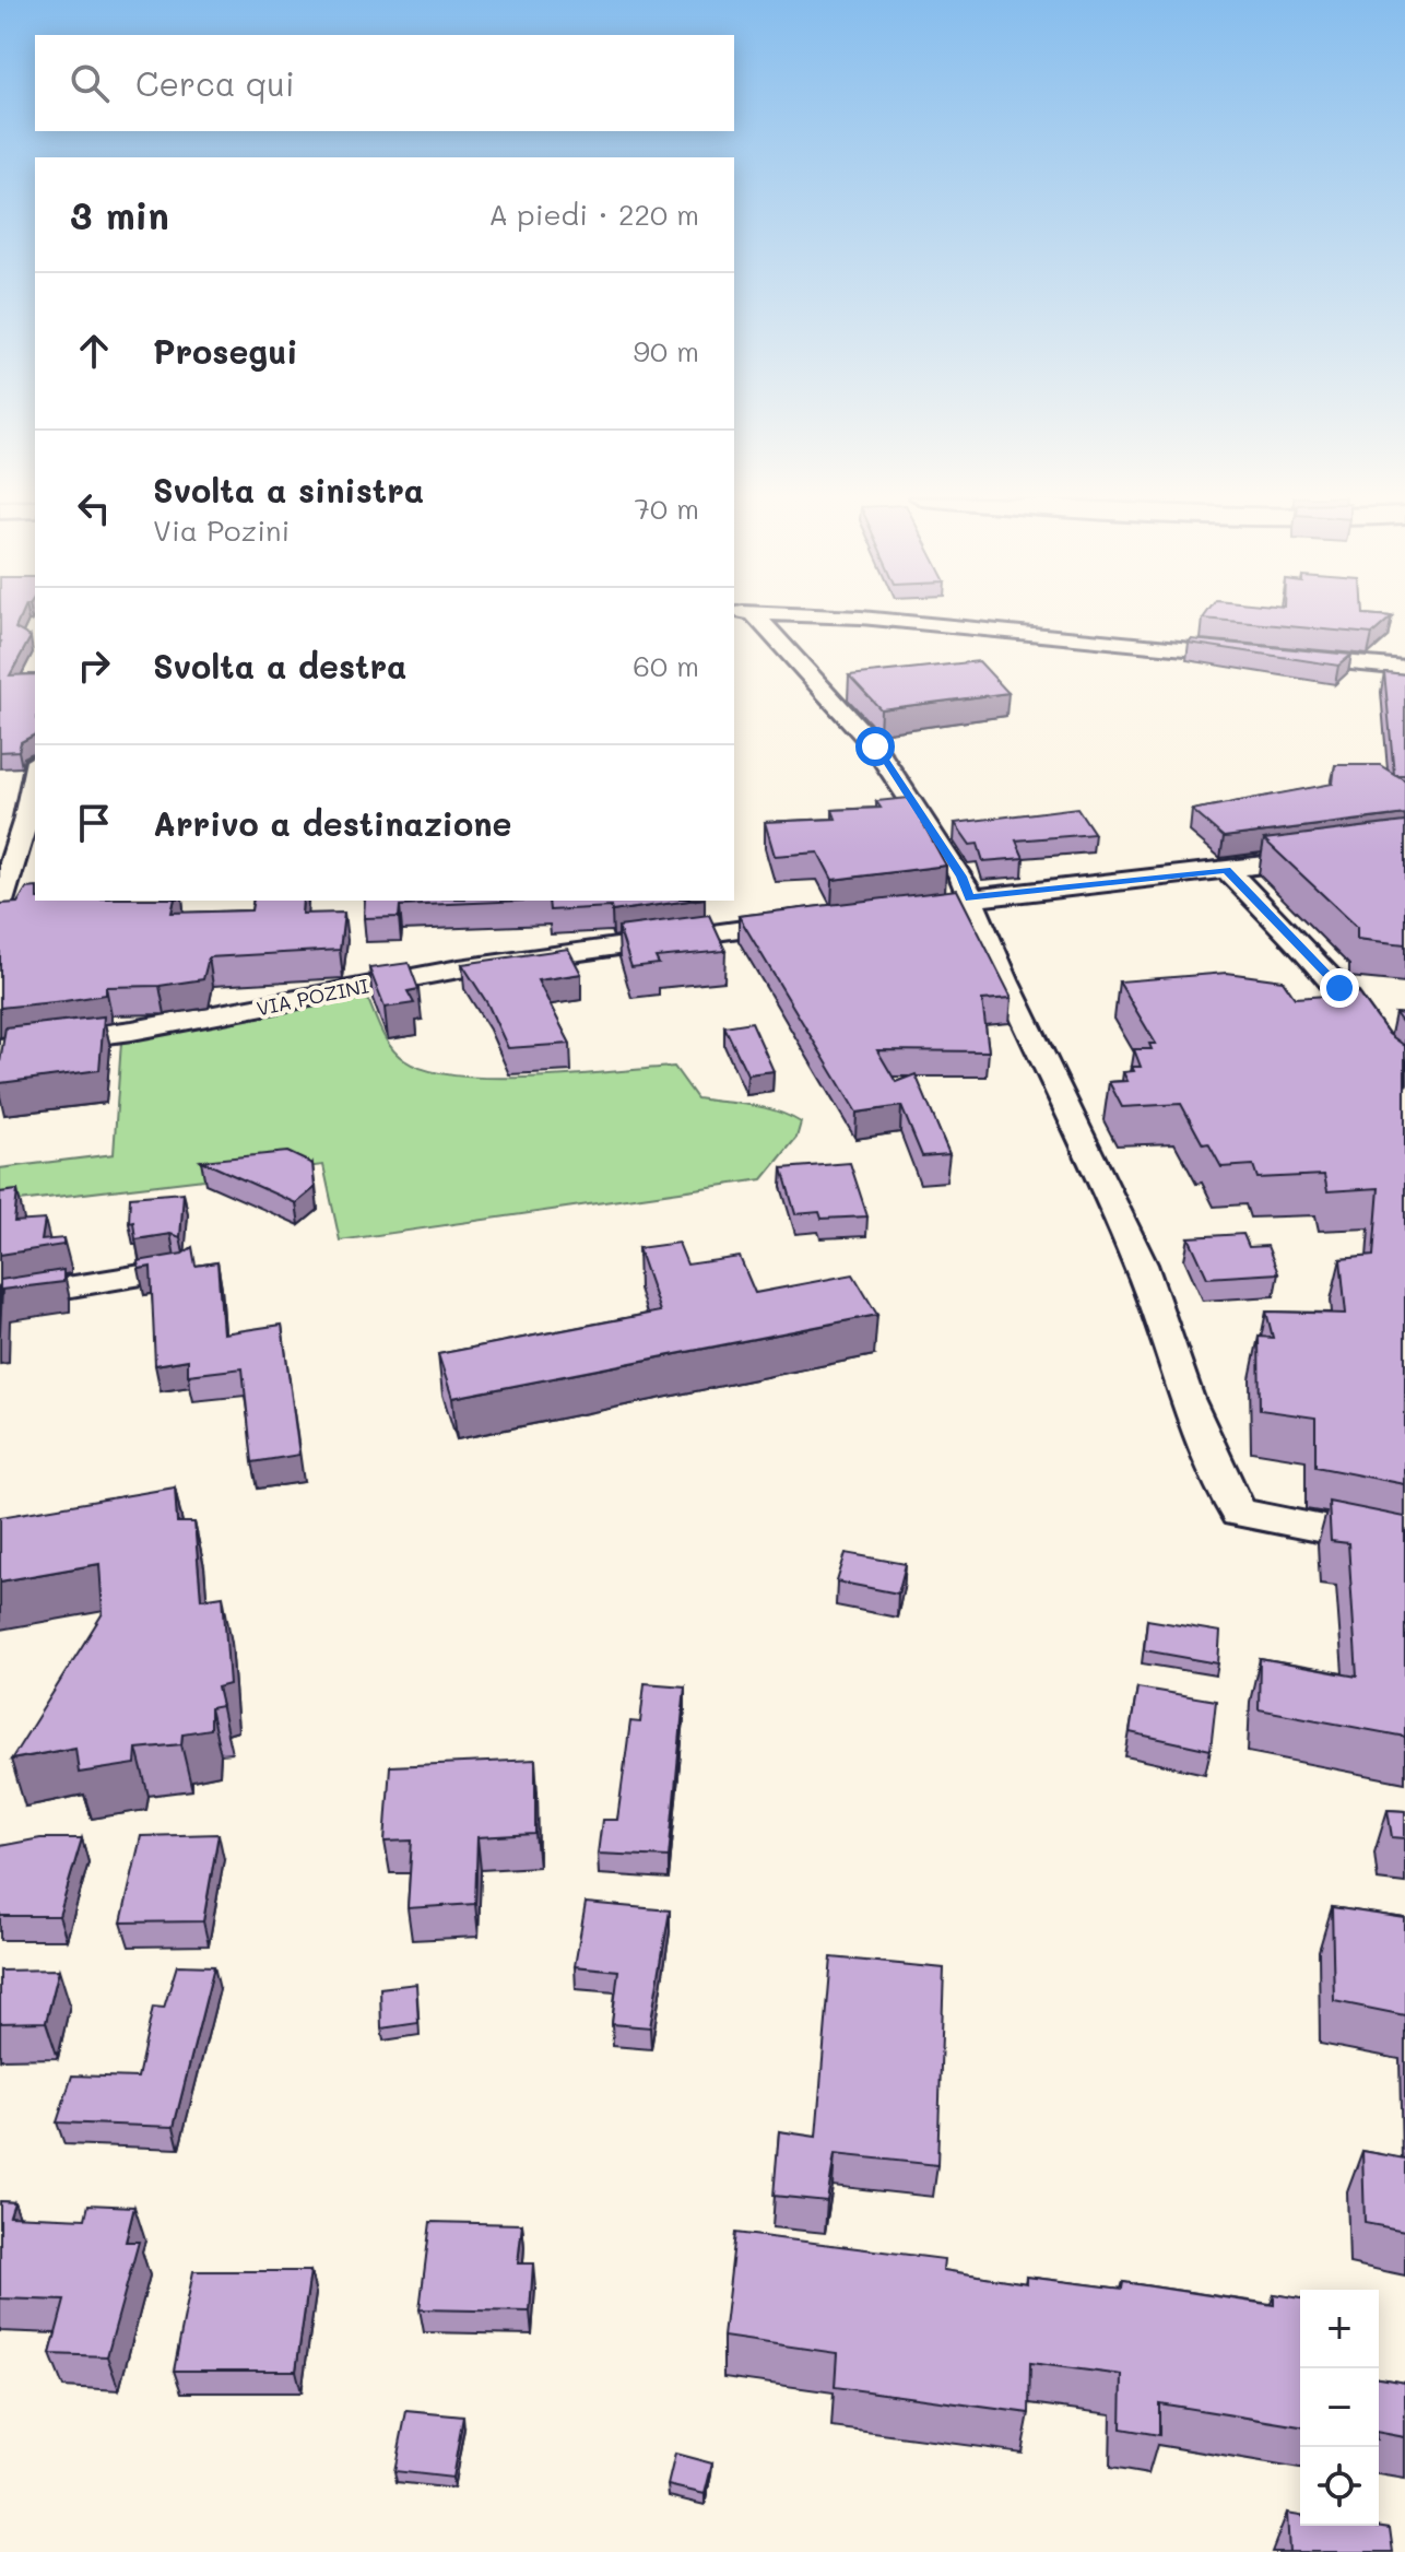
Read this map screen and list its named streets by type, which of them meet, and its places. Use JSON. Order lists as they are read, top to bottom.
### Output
{
  "streets": {
    "street": ["VIA POZINI"]
  },
  "page": {
    "search": "Cerca qui",
    "heading": ["3 min", "A piedi · 220 m"],
    "list": [
      ["Prosegui", "90 m"],
      ["Svolta a sinistra", "Via Pozini", "70 m"],
      ["Svolta a destra", "60 m"],
      "Arrivo a destinazione"
    ],
    "map_buttons": ["+", "−"]
  }
}
